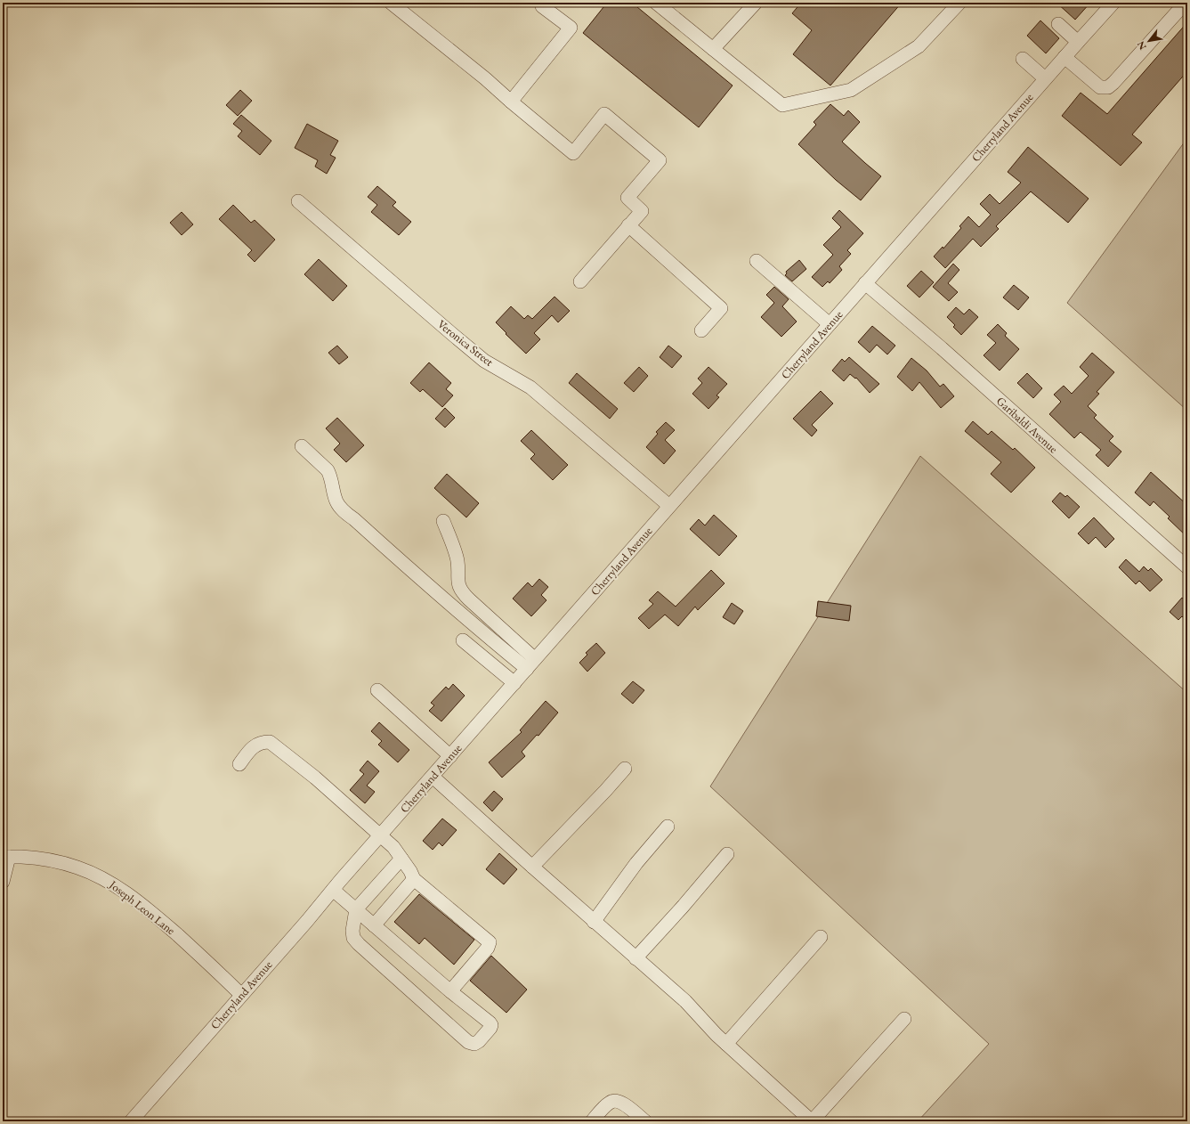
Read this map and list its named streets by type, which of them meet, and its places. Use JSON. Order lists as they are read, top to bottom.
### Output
{
  "streets": {
    "street": [
      "Cherryland Avenue",
      "Veronica Street",
      "Garibaldi Avenue",
      "Joseph Leon Lane"
    ]
  },
  "crossings": [
    ["Cherryland Avenue", "Veronica Street"],
    ["Cherryland Avenue", "Garibaldi Avenue"],
    ["Cherryland Avenue", "Joseph Leon Lane"]
  ],
  "north": "bottom left"
}
